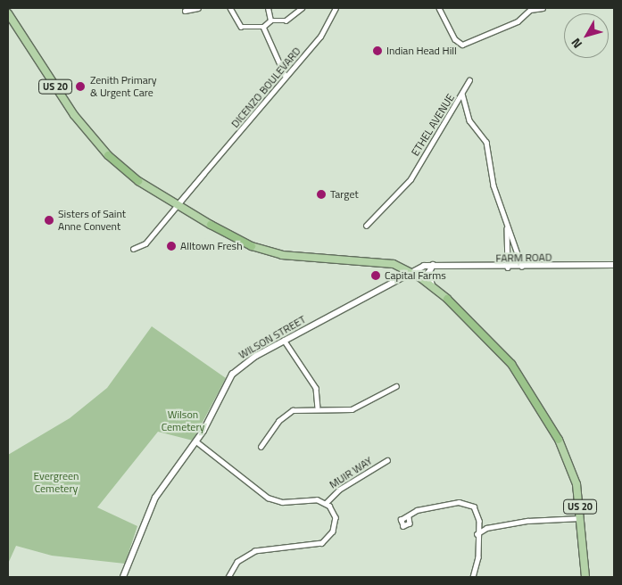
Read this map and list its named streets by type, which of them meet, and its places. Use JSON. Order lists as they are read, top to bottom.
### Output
{
  "streets": {
    "highway": ["US 20"],
    "street": [
      "DICENZO BOULEVARD",
      "ETHEL AVENUE",
      "FARM ROAD",
      "WILSON STREET",
      "MUIR WAY"
    ]
  },
  "crossings": [
    ["US 20", "DICENZO BOULEVARD"],
    ["US 20", "FARM ROAD"],
    ["US 20", "WILSON STREET"],
    ["FARM ROAD", "WILSON STREET"]
  ],
  "parks": ["Wilson Cemetery", "Evergreen Cemetery"],
  "places": [
    "Indian Head Hill",
    "Zenith Primary & Urgent Care",
    "Target",
    "Sisters of Saint Anne Convent",
    "Alltown Fresh",
    "Capital Farms"
  ],
  "north": "bottom left"
}
